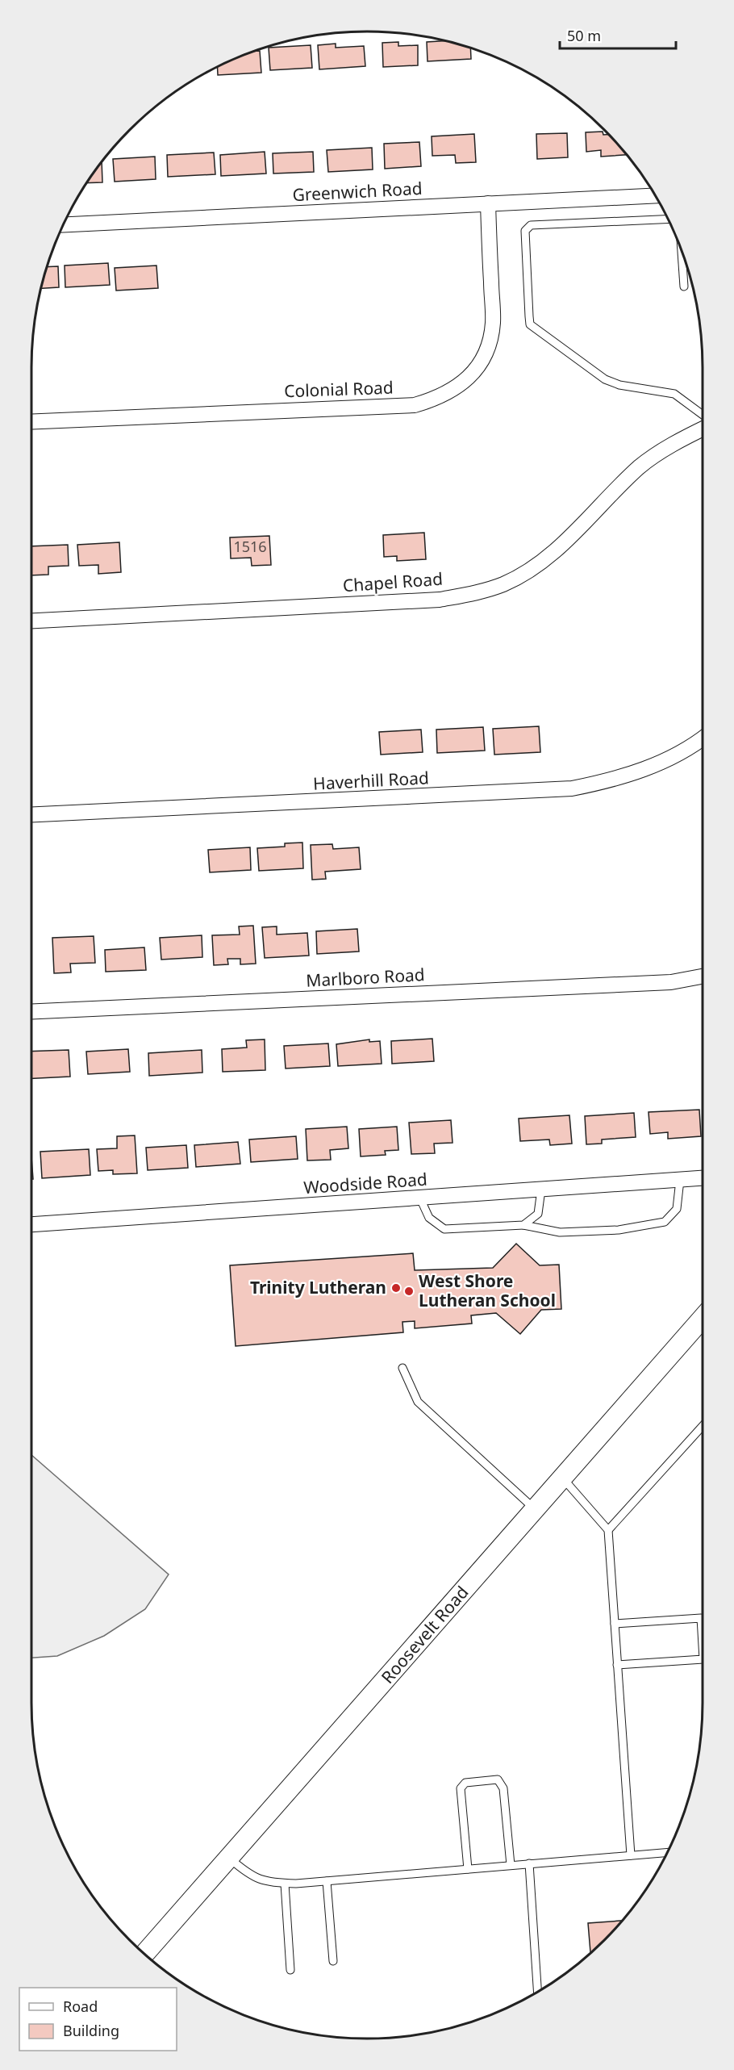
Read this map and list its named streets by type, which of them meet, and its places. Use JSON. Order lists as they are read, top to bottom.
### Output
{
  "streets": {
    "street": [
      "Greenwich Road",
      "Colonial Road",
      "Chapel Road",
      "Haverhill Road",
      "Marlboro Road",
      "Woodside Road",
      "Roosevelt Road"
    ]
  },
  "crossings": [
    ["Greenwich Road", "Colonial Road"]
  ],
  "places": ["Trinity Lutheran", "West Shore Lutheran School"],
  "house_numbers": ["1516"],
  "legend": ["Road", "Building"],
  "scale_bar": "50 m"
}
